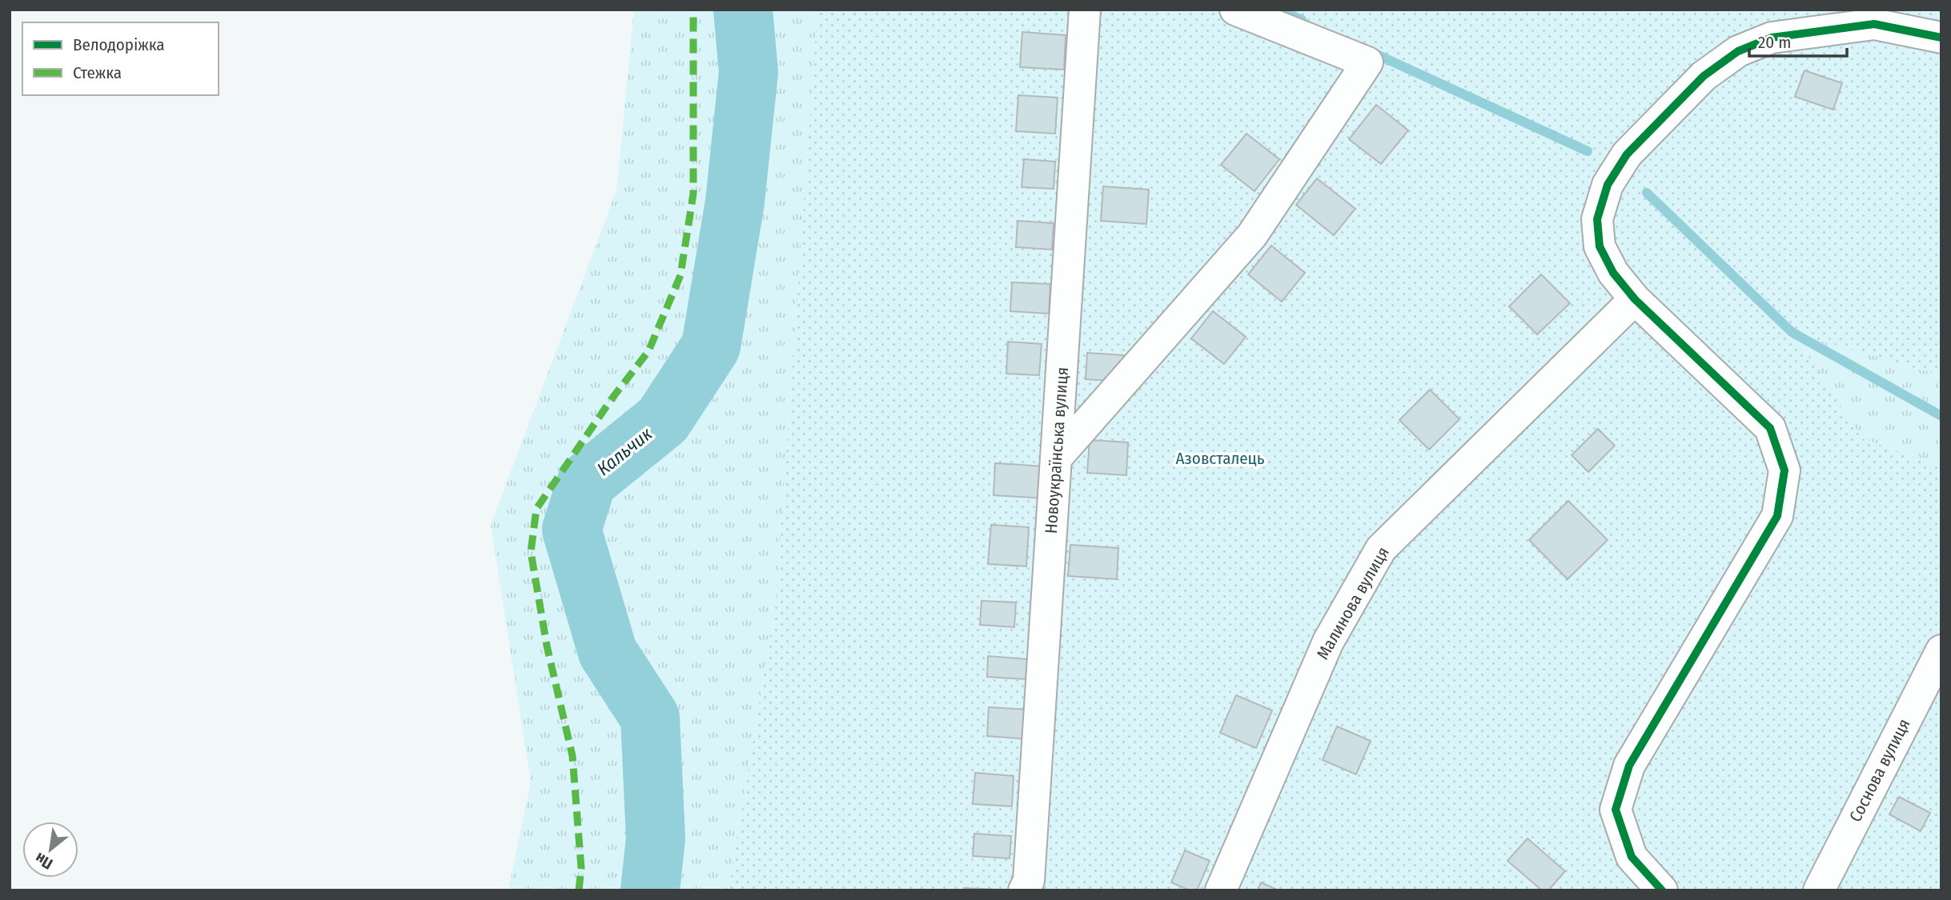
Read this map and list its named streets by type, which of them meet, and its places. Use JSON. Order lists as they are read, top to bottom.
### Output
{
  "streets": {
    "street": ["Новоукраїнська вулиця", "Малинова вулиця", "Соснова вулиця"]
  },
  "water": ["Кальчик"],
  "parks": ["Азовсталець"],
  "legend": ["Велодоріжка", "Стежка"],
  "scale_bar": "20 m",
  "north": "bottom left"
}
